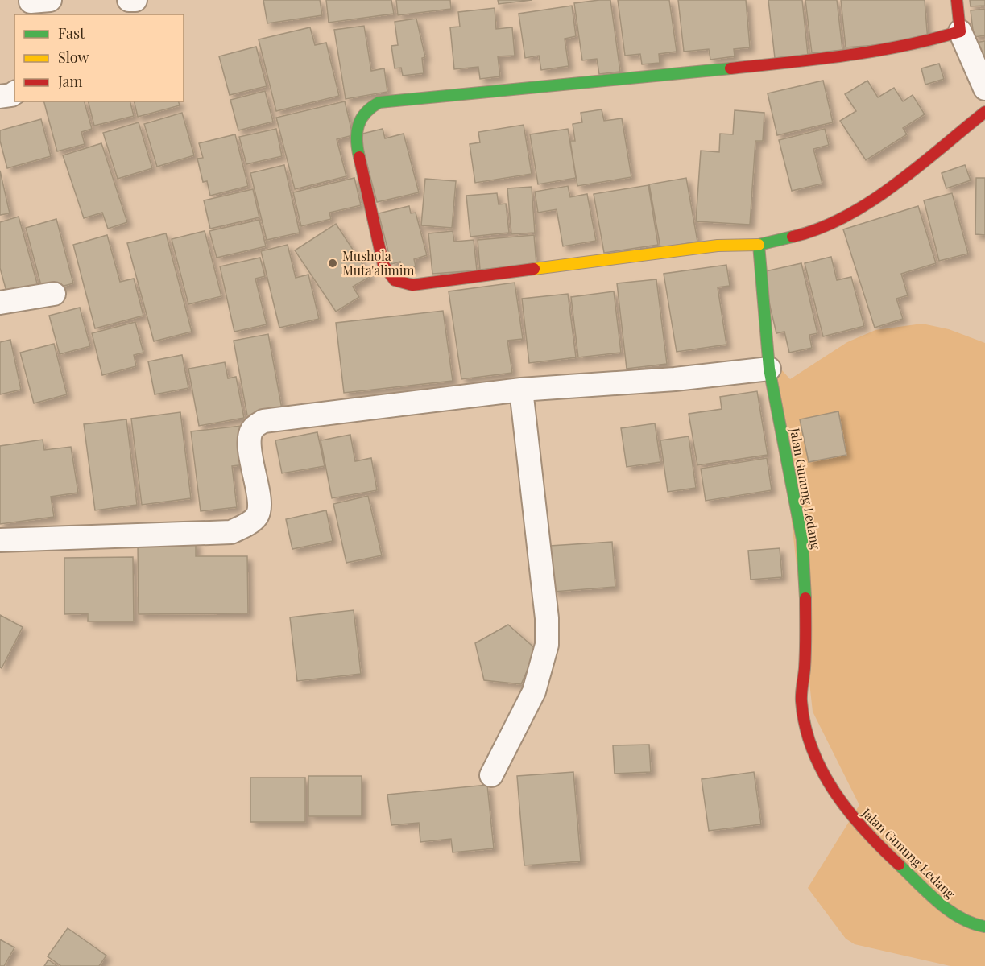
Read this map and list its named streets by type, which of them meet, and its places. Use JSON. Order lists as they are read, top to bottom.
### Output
{
  "streets": {
    "street": ["Jalan Gunung Ledang"]
  },
  "places": ["Mushola Muta'alimim"],
  "legend": ["Fast", "Slow", "Jam"]
}
